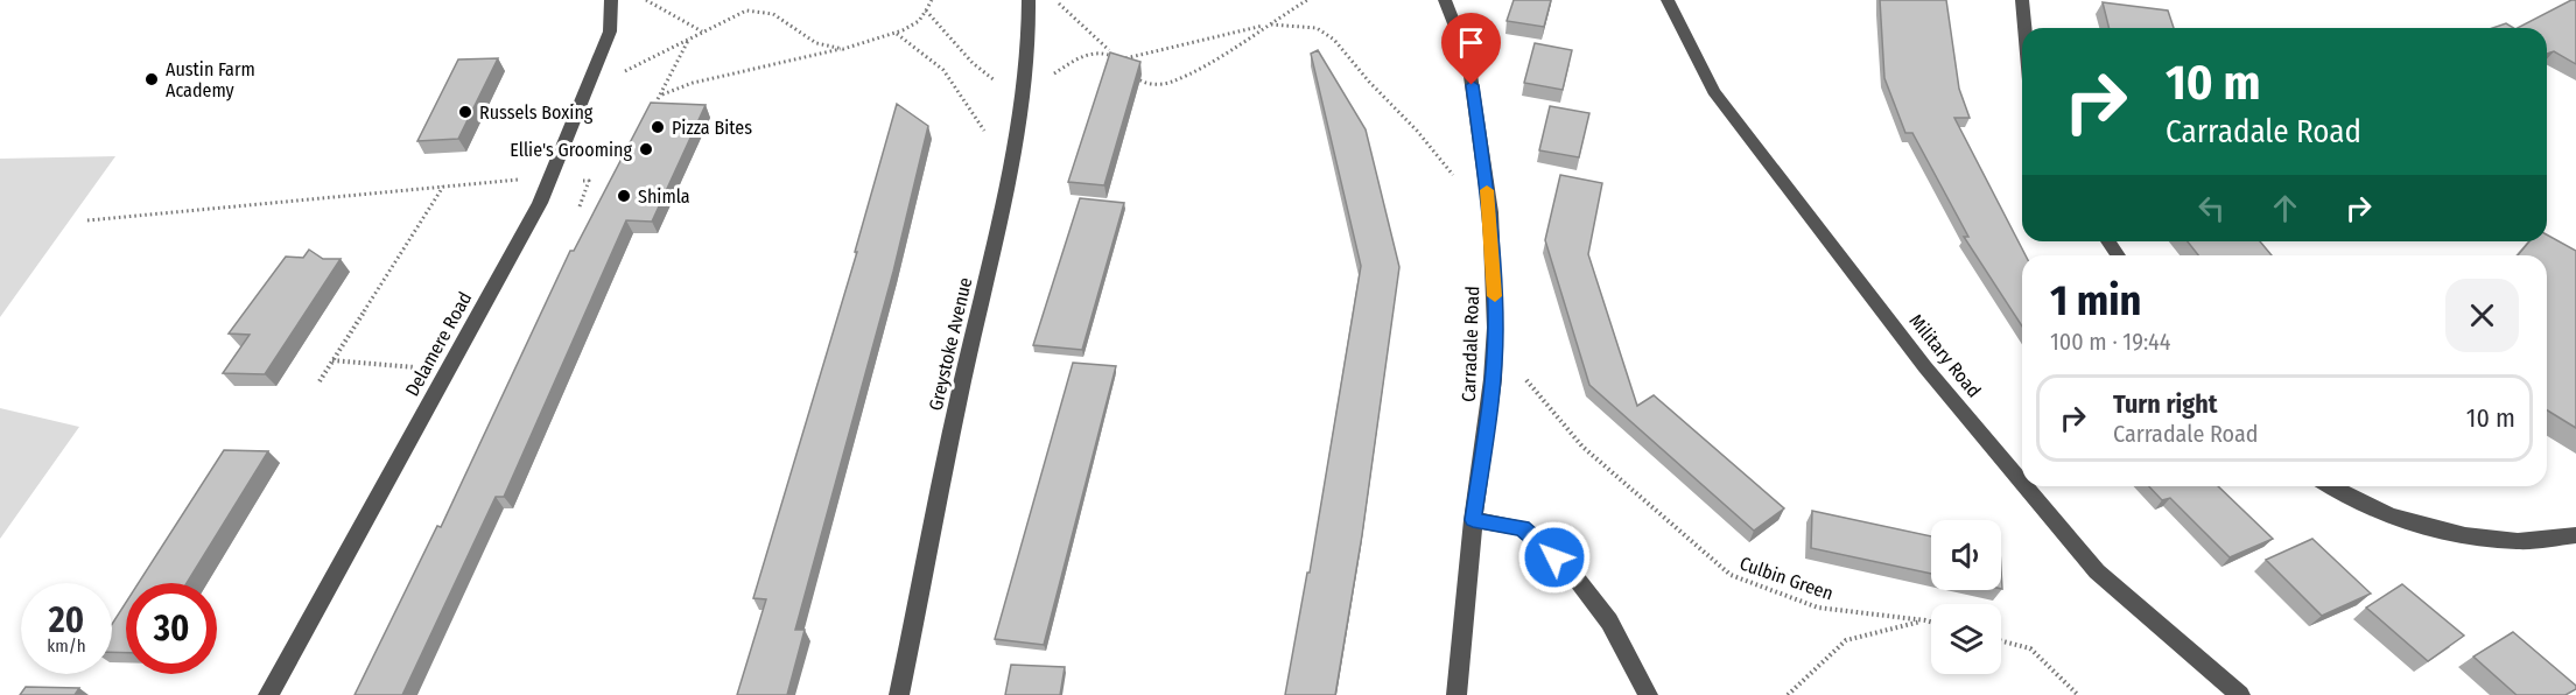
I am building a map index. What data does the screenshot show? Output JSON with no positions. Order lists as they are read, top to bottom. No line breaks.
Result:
{"streets":{"street":["Delamere Road","Greystoke Avenue","Carradale Road","Military Road"],"path":["Culbin Green"]},"crossings":[["Carradale Road","Culbin Green"]],"places":["Austin Farm Academy","Russels Boxing","Pizza Bites","Ellie's Grooming","Shimla"],"page":{"turn":["10 m","Carradale Road"],"heading":["1 min","100 m · 19:44"],"list":[{"name":"Turn right","note":"Carradale Road","value":"10 m"}],"speed":"20 km/h","limit":"30"}}
